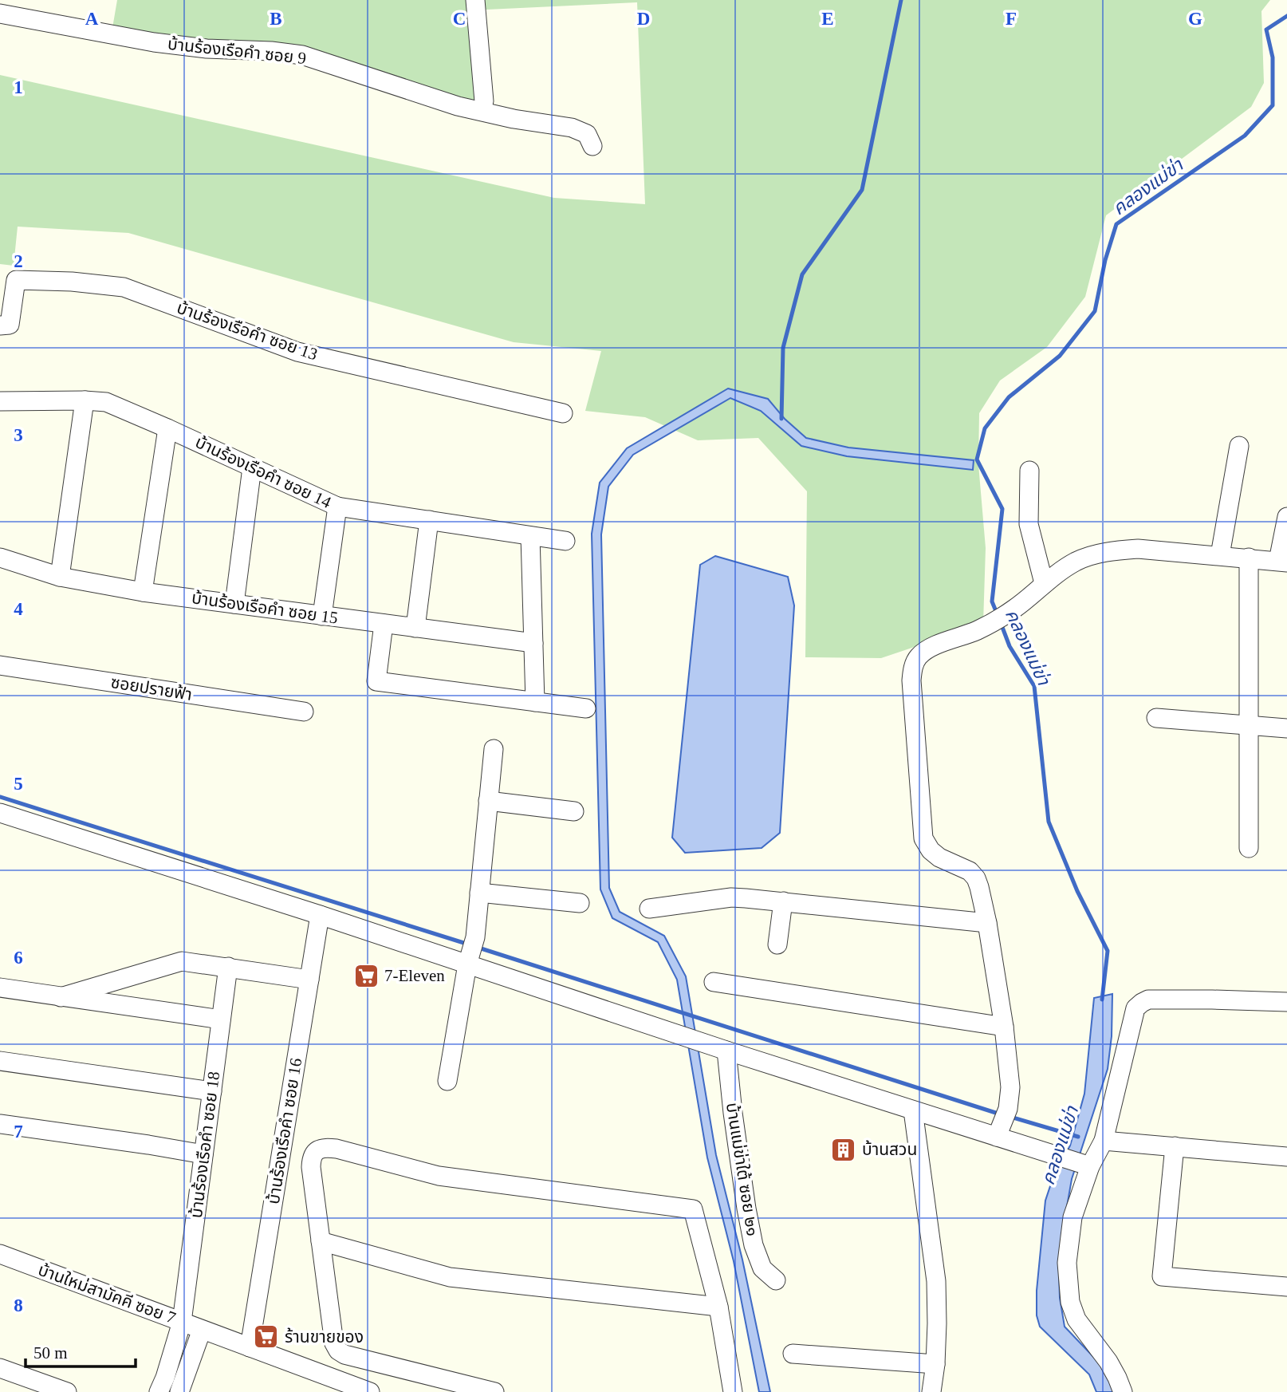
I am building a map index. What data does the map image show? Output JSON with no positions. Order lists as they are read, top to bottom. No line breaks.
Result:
{"streets":{"street":["บ้านร้องเรือคำ ซอย 9","บ้านร้องเรือคำ ซอย 13","บ้านร้องเรือคำ ซอย 14","บ้านร้องเรือคำ ซอย 15","ซอยปรายฟ้า","บ้านร้องเรือคำ ซอย 16","บ้านร้องเรือคำ ซอย 18","บ้านแม่ข่าใต้ ซอย ๒๑","บ้านใหม่สามัคคี ซอย 7"]},"crossings":[["บ้านร้องเรือคำ ซอย 16","บ้านใหม่สามัคคี ซอย 7"],["บ้านร้องเรือคำ ซอย 18","บ้านใหม่สามัคคี ซอย 7"]],"water":["คลองแม่ข่า"],"places":{"supermarket":["7-Eleven","ร้านขายของ"],"building":["บ้านสวน"]},"scale_bar":"50 m","grid":{"columns":["A","B","C","D","E","F","G"],"rows":["1","2","3","4","5","6","7","8"]}}
